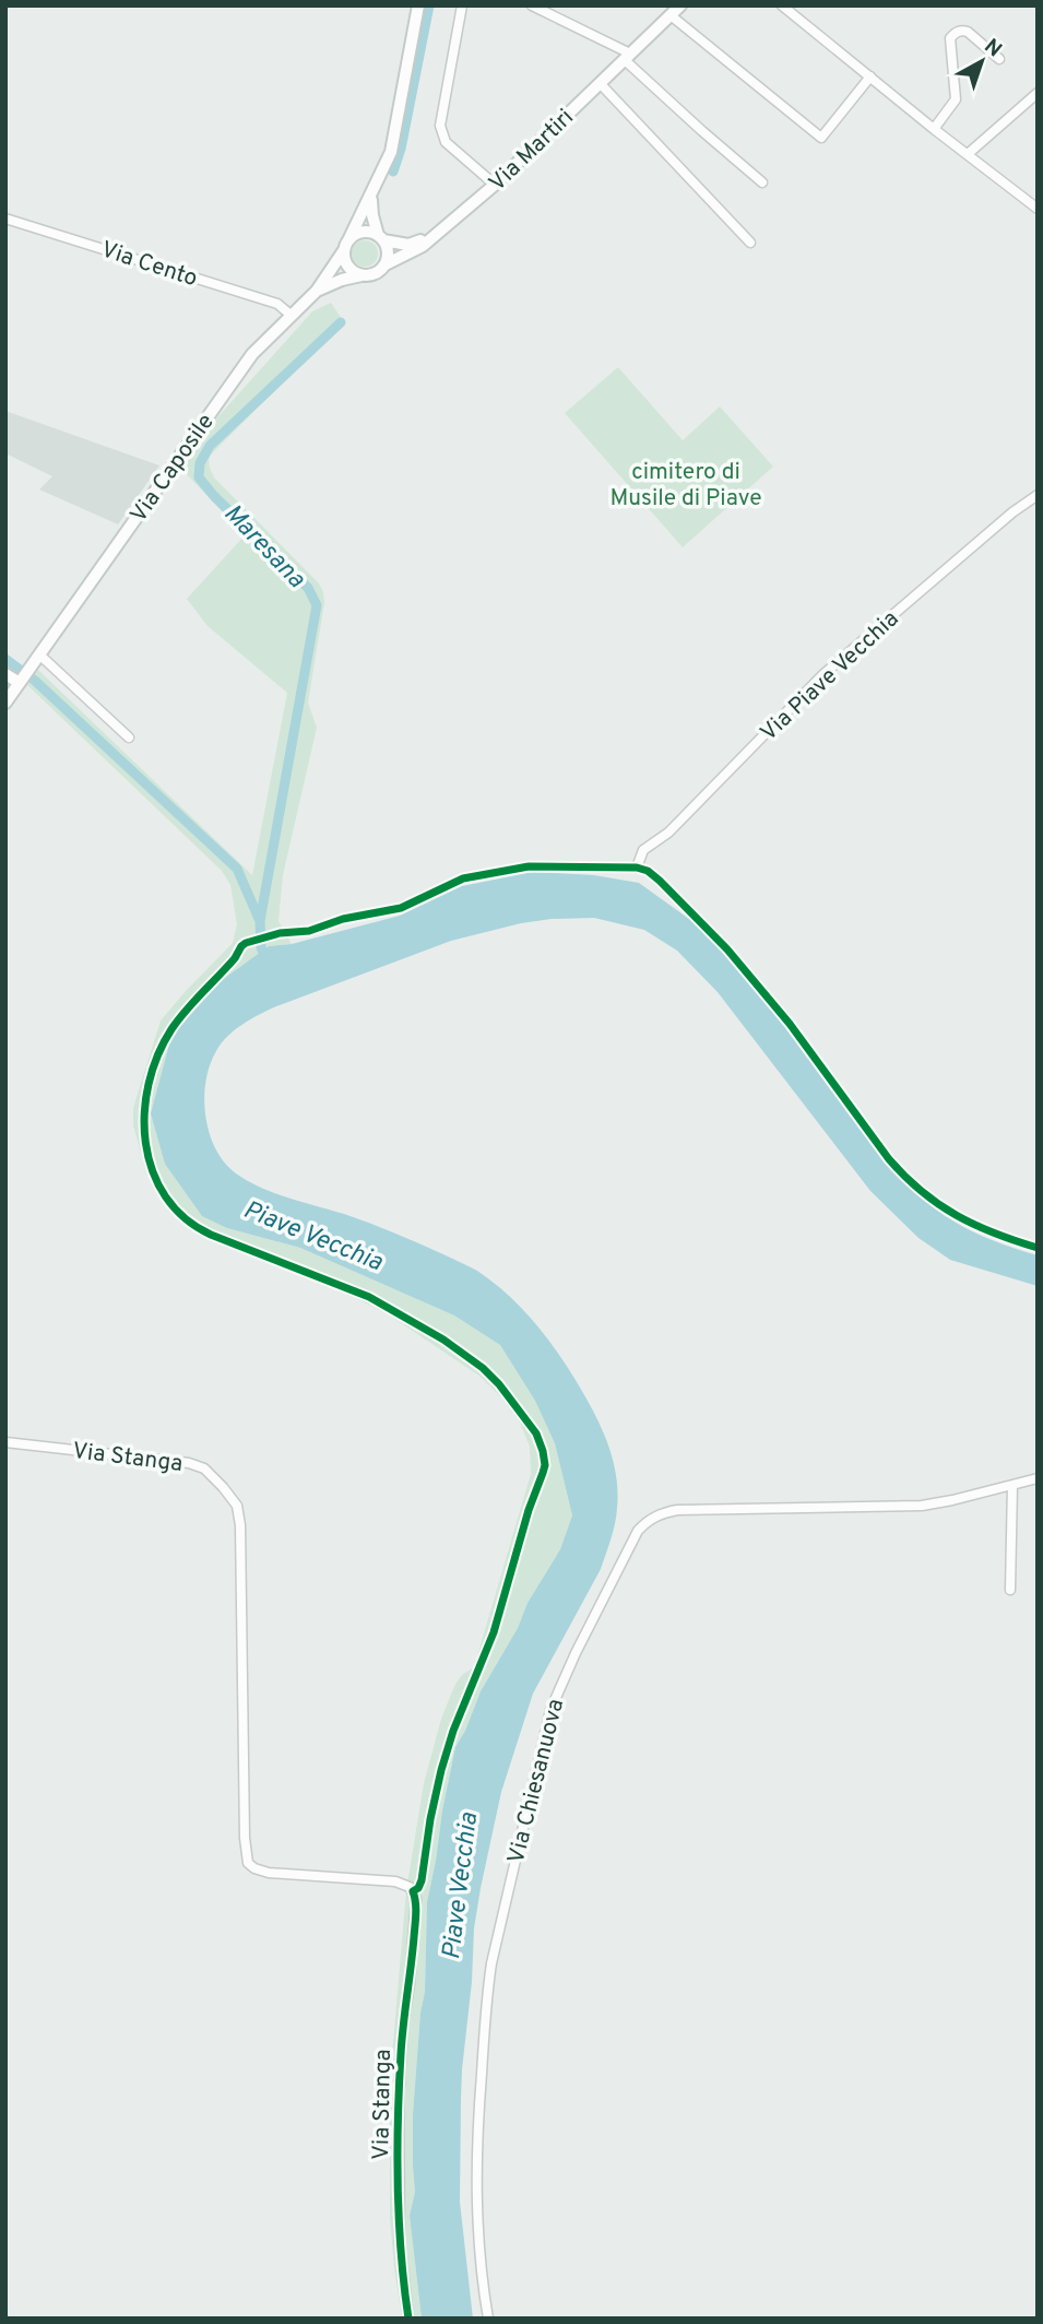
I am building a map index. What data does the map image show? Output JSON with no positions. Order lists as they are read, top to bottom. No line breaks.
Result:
{"streets":{"street":["Via Martiri","Via Cento","Via Caposile","Via Piave Vecchia","Via Stanga","Via Chiesanuova"]},"crossings":[["Via Martiri","Via Caposile"],["Via Cento","Via Caposile"]],"water":["Maresana","Piave Vecchia"],"parks":["cimitero di Musile di Piave"],"north":"top right"}
